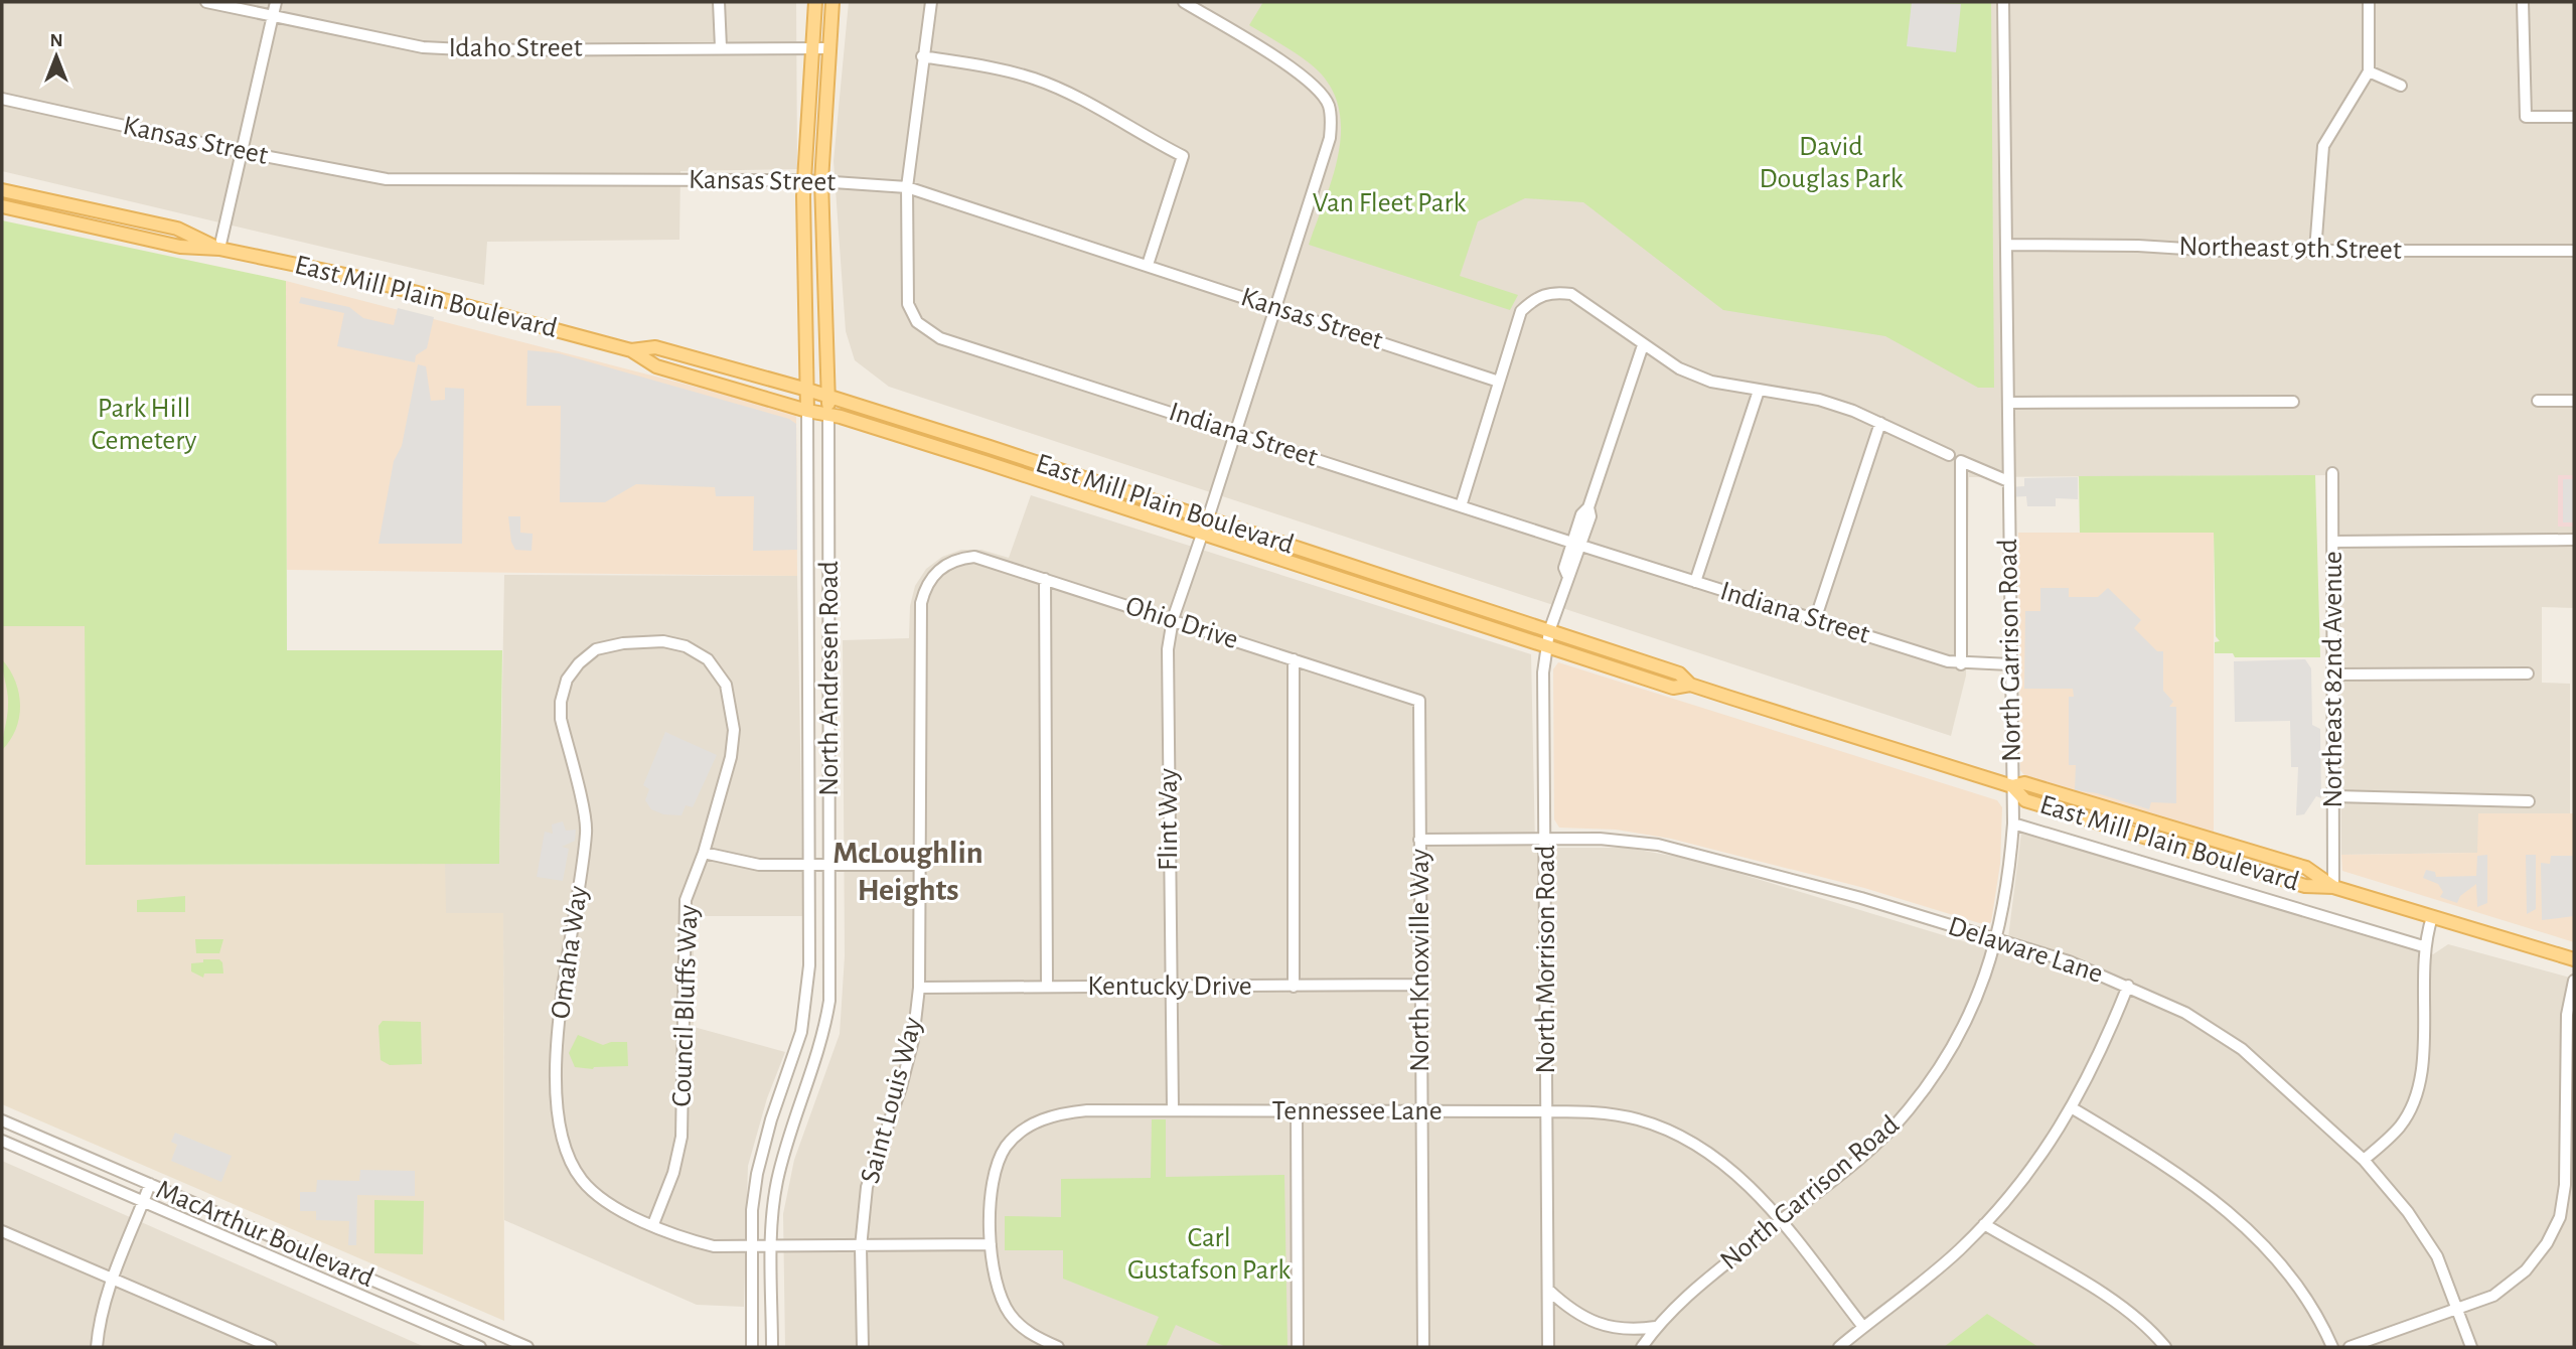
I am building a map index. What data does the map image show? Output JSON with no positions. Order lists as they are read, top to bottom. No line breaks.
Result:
{"streets":{"main road":["East Mill Plain Boulevard","North Andresen Road"],"street":["Idaho Street","Kansas Street","Northeast 9th Street","Indiana Street","Ohio Drive","North Garrison Road","Northeast 82nd Avenue","Flint Way","Delaware Lane","Omaha Way","North Morrison Road","North Knoxville Way","Kentucky Drive","Council Bluffs Way","Saint Louis Way","Tennessee Lane","MacArthur Boulevard"]},"crossings":[["Idaho Street","North Andresen Road"],["Kansas Street","Indiana Street"],["Kansas Street","North Andresen Road"],["Northeast 9th Street","North Garrison Road"],["East Mill Plain Boulevard","North Garrison Road"],["East Mill Plain Boulevard","North Andresen Road"],["East Mill Plain Boulevard","Northeast 82nd Avenue"],["East Mill Plain Boulevard","Flint Way"],["East Mill Plain Boulevard","North Morrison Road"],["Indiana Street","North Garrison Road"],["Indiana Street","North Morrison Road"],["Ohio Drive","Flint Way"],["Ohio Drive","North Knoxville Way"],["Ohio Drive","Saint Louis Way"],["North Garrison Road","Delaware Lane"],["North Garrison Road","Tennessee Lane"],["North Andresen Road","Omaha Way"],["Flint Way","Kentucky Drive"],["Flint Way","Tennessee Lane"],["Delaware Lane","North Morrison Road"],["Delaware Lane","North Knoxville Way"],["Omaha Way","Council Bluffs Way"],["Omaha Way","Saint Louis Way"],["Omaha Way","Tennessee Lane"],["North Morrison Road","Tennessee Lane"],["North Knoxville Way","Kentucky Drive"],["North Knoxville Way","Tennessee Lane"],["Kentucky Drive","Saint Louis Way"]],"districts":["McLoughlin Heights"],"parks":["David Douglas Park","Van Fleet Park","Park Hill Cemetery","Carl Gustafson Park"],"north":"top"}
